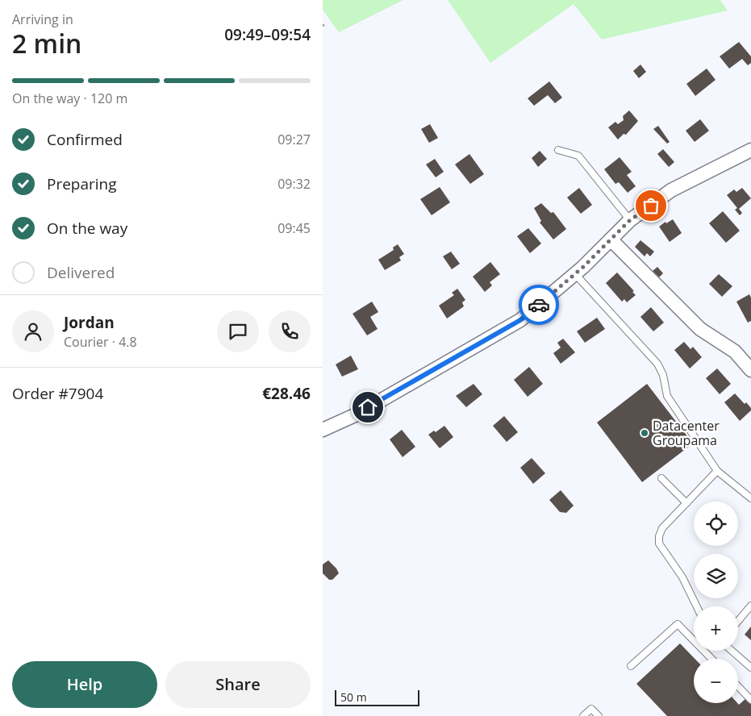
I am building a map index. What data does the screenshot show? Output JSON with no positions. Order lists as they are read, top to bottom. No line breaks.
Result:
{"places":["Datacenter Groupama"],"scale_bar":"50 m","page":{"heading":["2 min","Arriving in","09:49–09:54"],"panel":["Jordan","Courier · 4.8","Order #7904","€28.46"],"bar":"On the way · 120 m","list":[["Confirmed","09:27"],["Preparing","09:32"],["On the way","09:45"],"Delivered"],"map_buttons":["+","−"],"buttons":["Help","Share"],"scale":"50 m"}}
